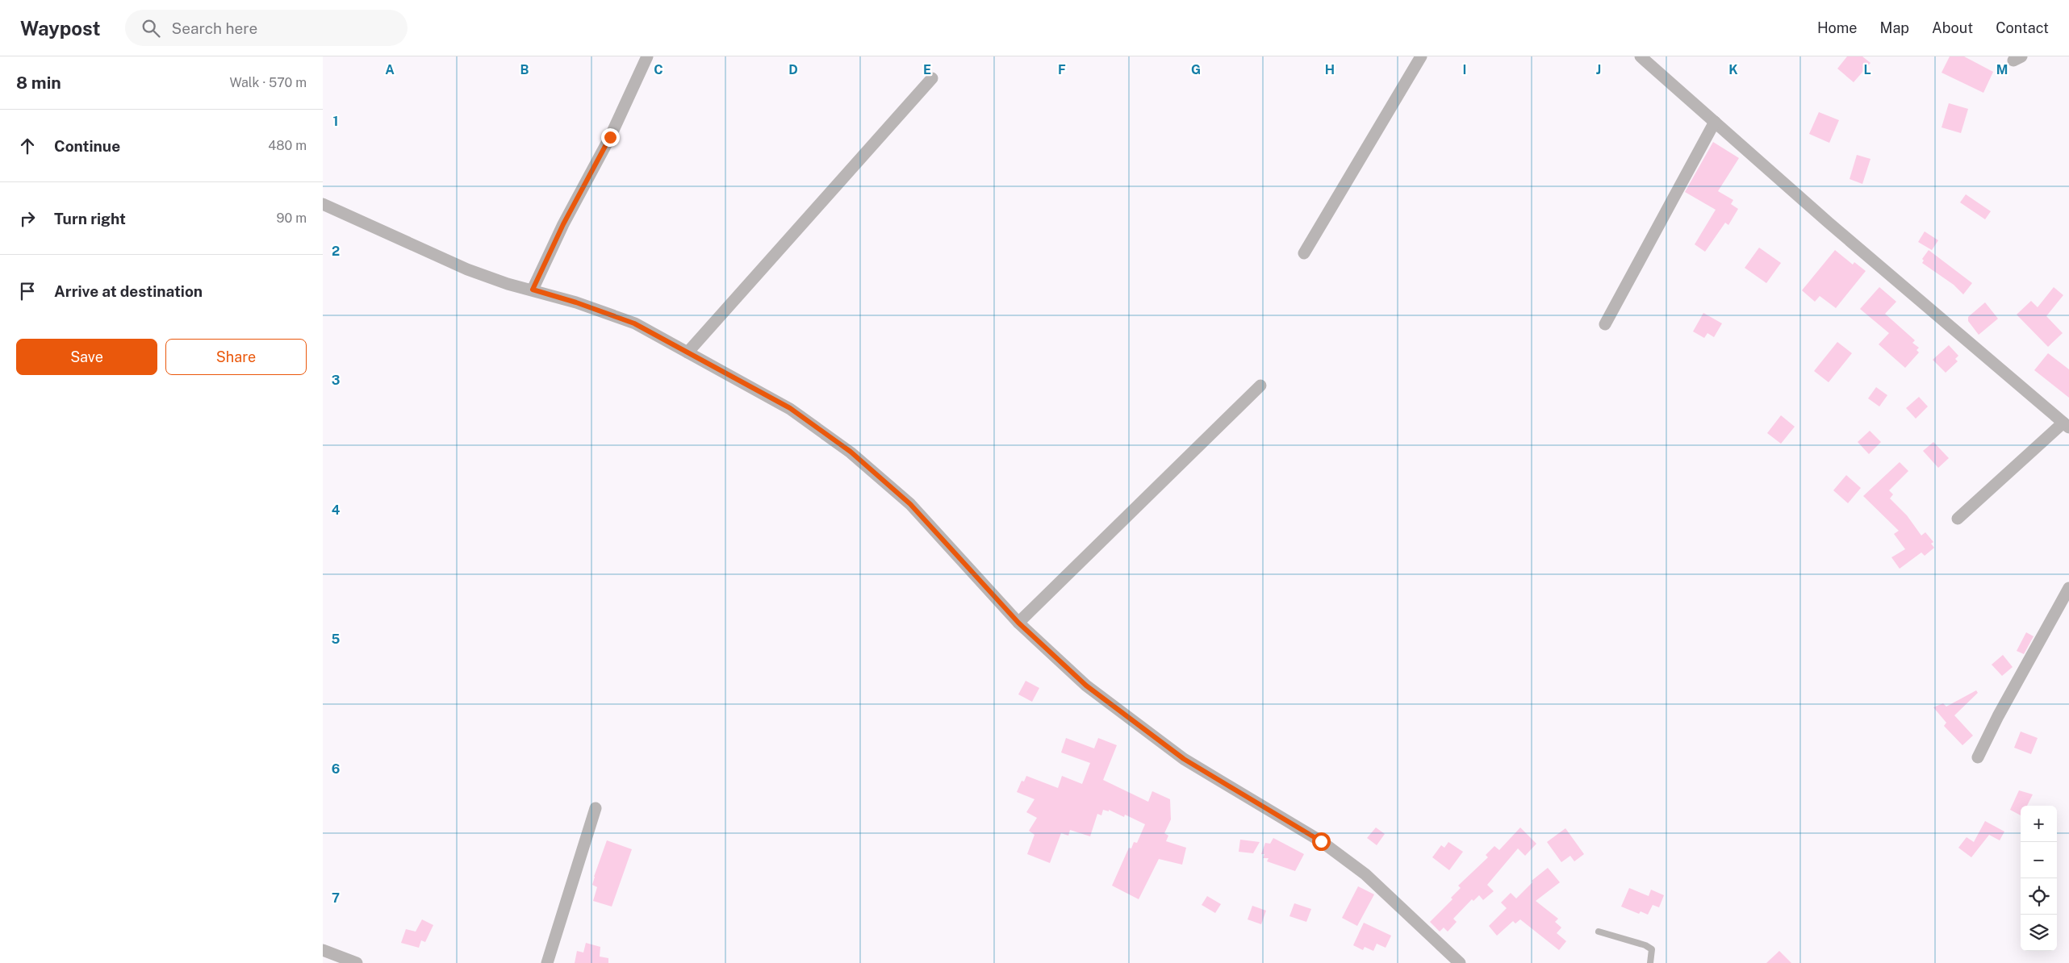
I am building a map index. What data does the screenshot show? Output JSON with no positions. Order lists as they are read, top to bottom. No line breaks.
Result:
{"page":{"header":"Waypost","search":"Search here","nav":["Home","Map","About","Contact"],"heading":["8 min","Walk · 570 m"],"list":[["Continue","480 m"],["Turn right","90 m"],"Arrive at destination"],"buttons":["Save","Share"],"map_buttons":["+","−"]},"grid":{"columns":["A","B","C","D","E","F","G","H","I","J","K","L","M"],"rows":["1","2","3","4","5","6","7"]}}
